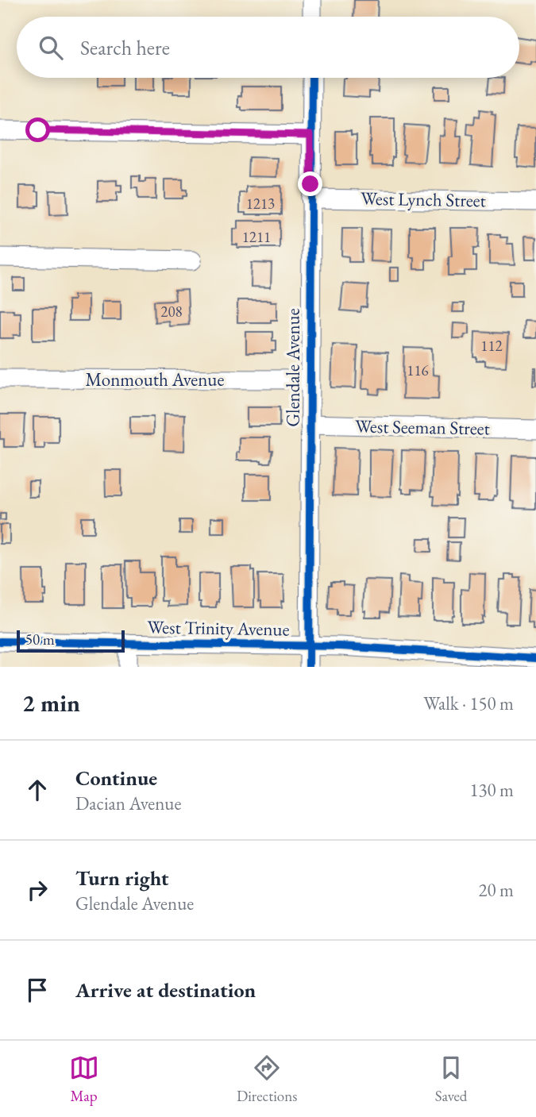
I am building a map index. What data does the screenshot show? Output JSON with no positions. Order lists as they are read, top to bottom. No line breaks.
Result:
{"streets":{"street":["West Lynch Street","Glendale Avenue","Monmouth Avenue","West Seeman Street","West Trinity Avenue"]},"crossings":[["West Lynch Street","Glendale Avenue"],["Glendale Avenue","Monmouth Avenue"],["Glendale Avenue","West Seeman Street"],["Glendale Avenue","West Trinity Avenue"]],"house_numbers":["1213","1211","208","112","116"],"scale_bar":"50 m","page":{"search":"Search here","scale":"50 m","heading":["2 min","Walk · 150 m"],"list":[["Continue","Dacian Avenue","130 m"],["Turn right","Glendale Avenue","20 m"],"Arrive at destination"],"nav":["Map","Directions","Saved"]}}
